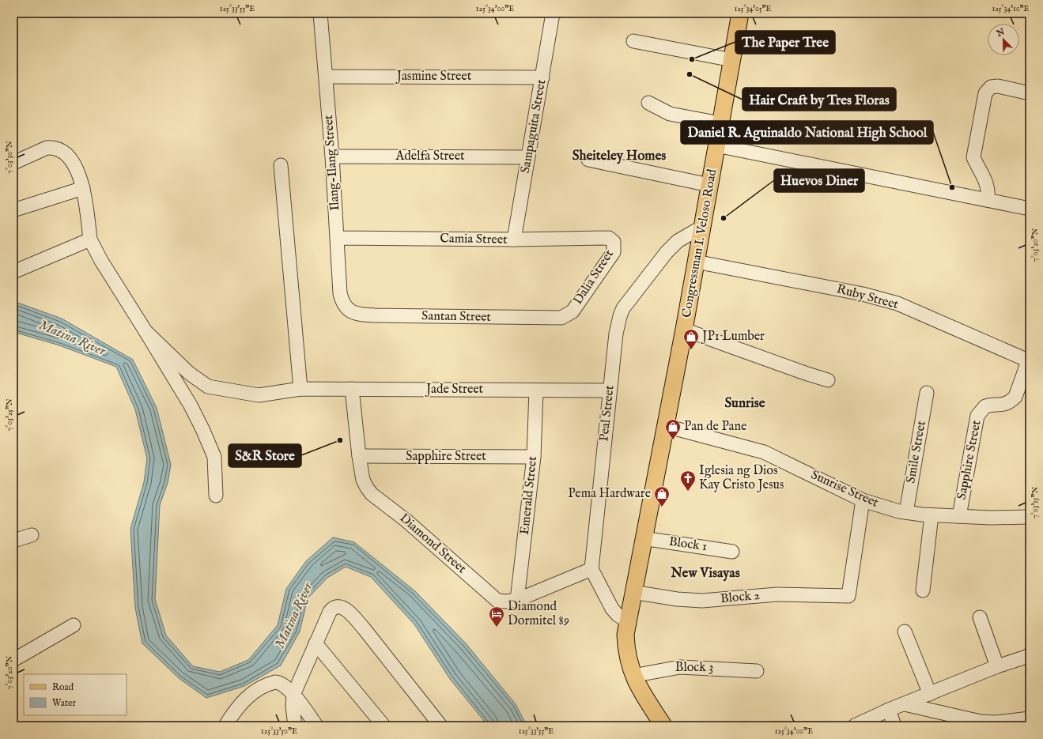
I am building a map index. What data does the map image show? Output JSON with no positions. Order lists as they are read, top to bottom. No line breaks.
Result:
{"streets":{"main road":["Congressman I. Veloso Road"],"street":["Jasmine Street","Sampaguita Street","Adelfa Street","Ilang-Ilang Street","Camia Street","Dalia Street","Ruby Street","Santan Street","Jade Street","Peal Street","Smile Street","Sapphire Street","Sunrise Street","Emerald Street","Diamond Street","Block 1","Block 2","Block 3"]},"crossings":[["Jasmine Street","Sampaguita Street"],["Jasmine Street","Ilang-Ilang Street"],["Sampaguita Street","Adelfa Street"],["Sampaguita Street","Camia Street"],["Adelfa Street","Ilang-Ilang Street"],["Ilang-Ilang Street","Camia Street"],["Ilang-Ilang Street","Santan Street"],["Camia Street","Dalia Street"],["Congressman I. Veloso Road","Ruby Street"],["Congressman I. Veloso Road","Peal Street"],["Congressman I. Veloso Road","Sunrise Street"],["Congressman I. Veloso Road","Block 1"],["Congressman I. Veloso Road","Block 2"],["Congressman I. Veloso Road","Block 3"],["Dalia Street","Santan Street"],["Ruby Street","Sapphire Street"],["Jade Street","Peal Street"],["Jade Street","Emerald Street"],["Jade Street","Diamond Street"],["Peal Street","Diamond Street"],["Smile Street","Sunrise Street"],["Sapphire Street","Sunrise Street"],["Sapphire Street","Emerald Street"],["Sapphire Street","Diamond Street"],["Sunrise Street","Block 2"],["Emerald Street","Diamond Street"]],"districts":["Sheiteley Homes","Sunrise","New Visayas"],"water":["Matina River"],"places":{"other":["The Paper Tree","Hair Craft by Tres Floras","Daniel R. Aguinaldo National High School","Huevos Diner","S&R Store"],"shop":["JP1 Lumber","Pan de Pane","Pema Hardware"],"church":["Iglesia ng Dios Kay Cristo Jesus"],"hotel":["Diamond Dormitel 89"]},"legend":["Road","Water"],"north":"top left","coordinates":["125°33'55\"E","125°34'00\"E","125°34'05\"E","125°34'10\"E","7°03'30\"N","7°03'20\"N","7°03'25\"N","7°03'15\"N","125°33'50\"E"]}
